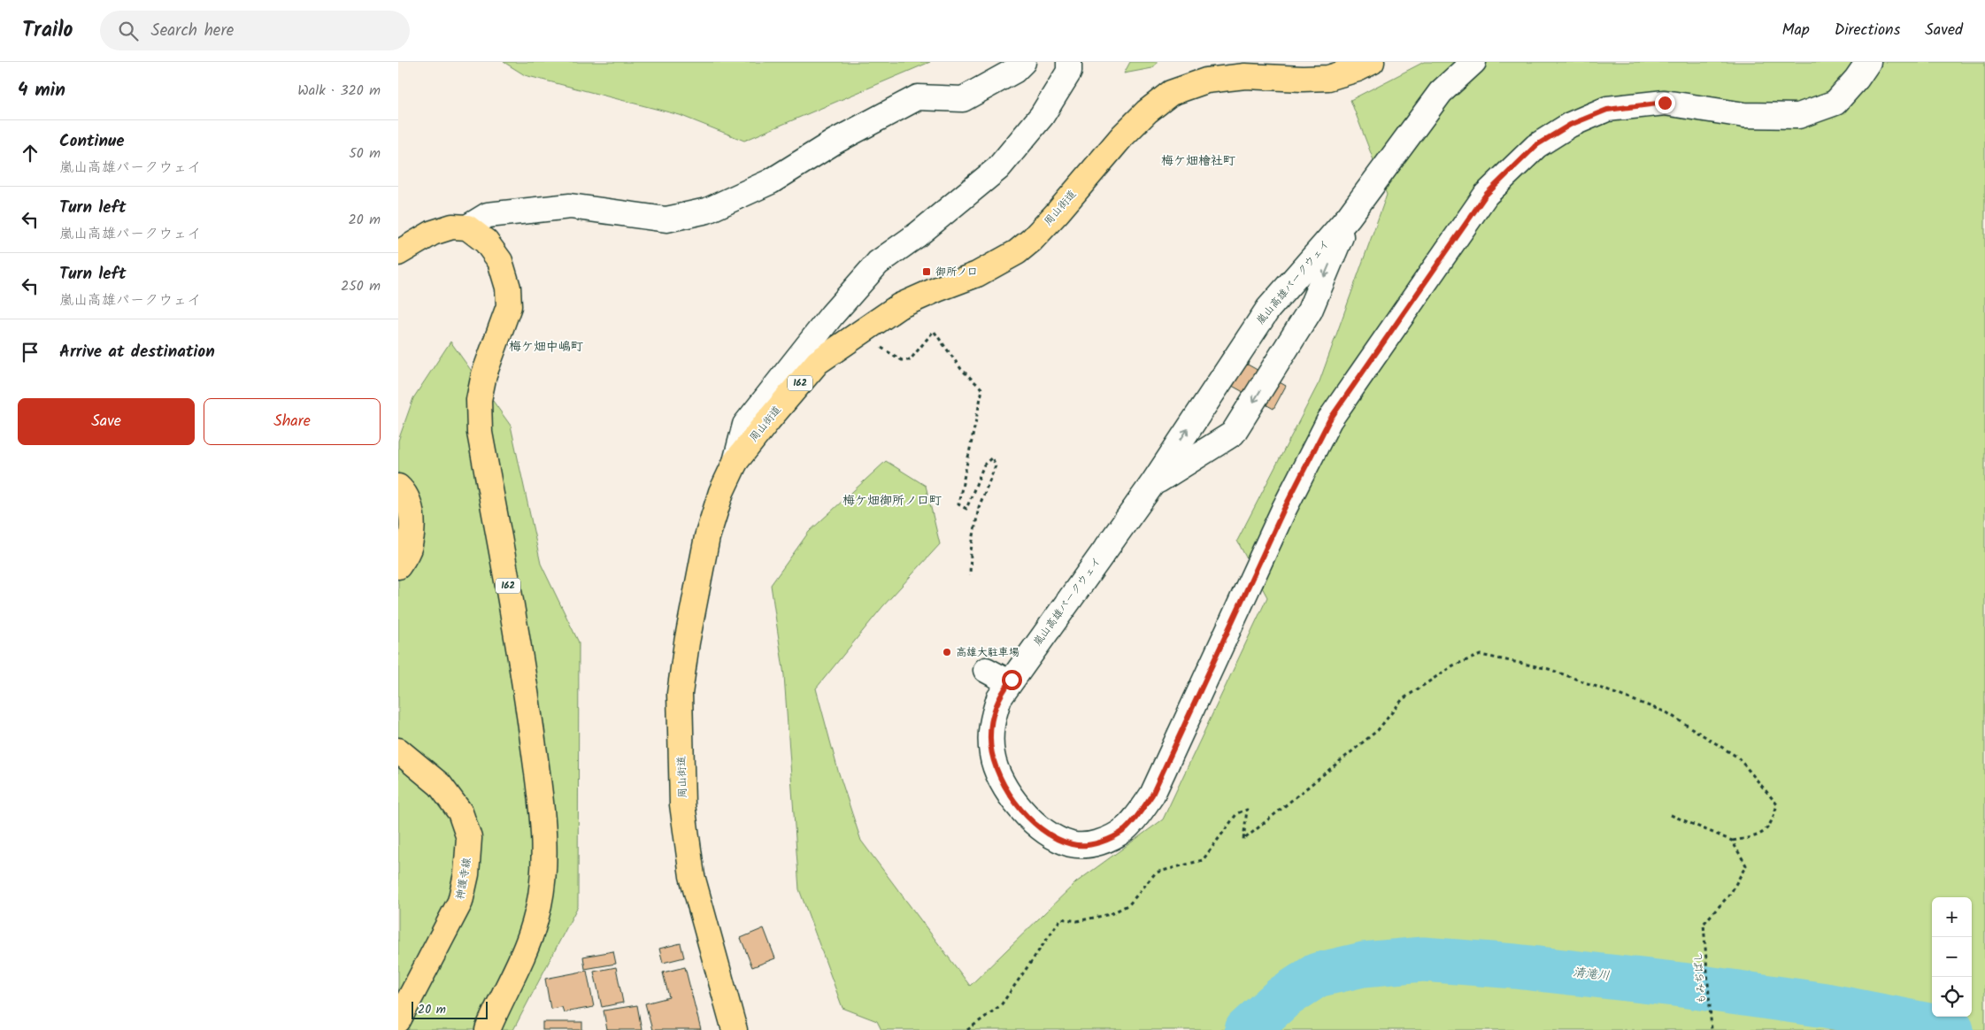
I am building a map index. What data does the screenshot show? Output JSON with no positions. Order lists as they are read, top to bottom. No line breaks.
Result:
{"streets":{"main road":["周山街道","162","神護寺線"],"street":["嵐山高雄パークウェイ"],"path":["もみぢばし"]},"districts":["梅ケ畑檜社町","梅ケ畑中嶋町","梅ケ畑御所ノ口町"],"water":["清滝川"],"places":{"transit":["御所ノ口"],"other":["高雄大駐車場"]},"scale_bar":"20 m","page":{"header":"Trailo","search":"Search here","nav":["Map","Directions","Saved"],"heading":["4 min","Walk · 320 m"],"list":[["Continue","嵐山高雄パークウェイ","50 m"],["Turn left","嵐山高雄パークウェイ","20 m"],["Turn left","嵐山高雄パークウェイ","250 m"],"Arrive at destination"],"buttons":["Save","Share"],"map_buttons":["+","−"],"scale":"20 m"}}
